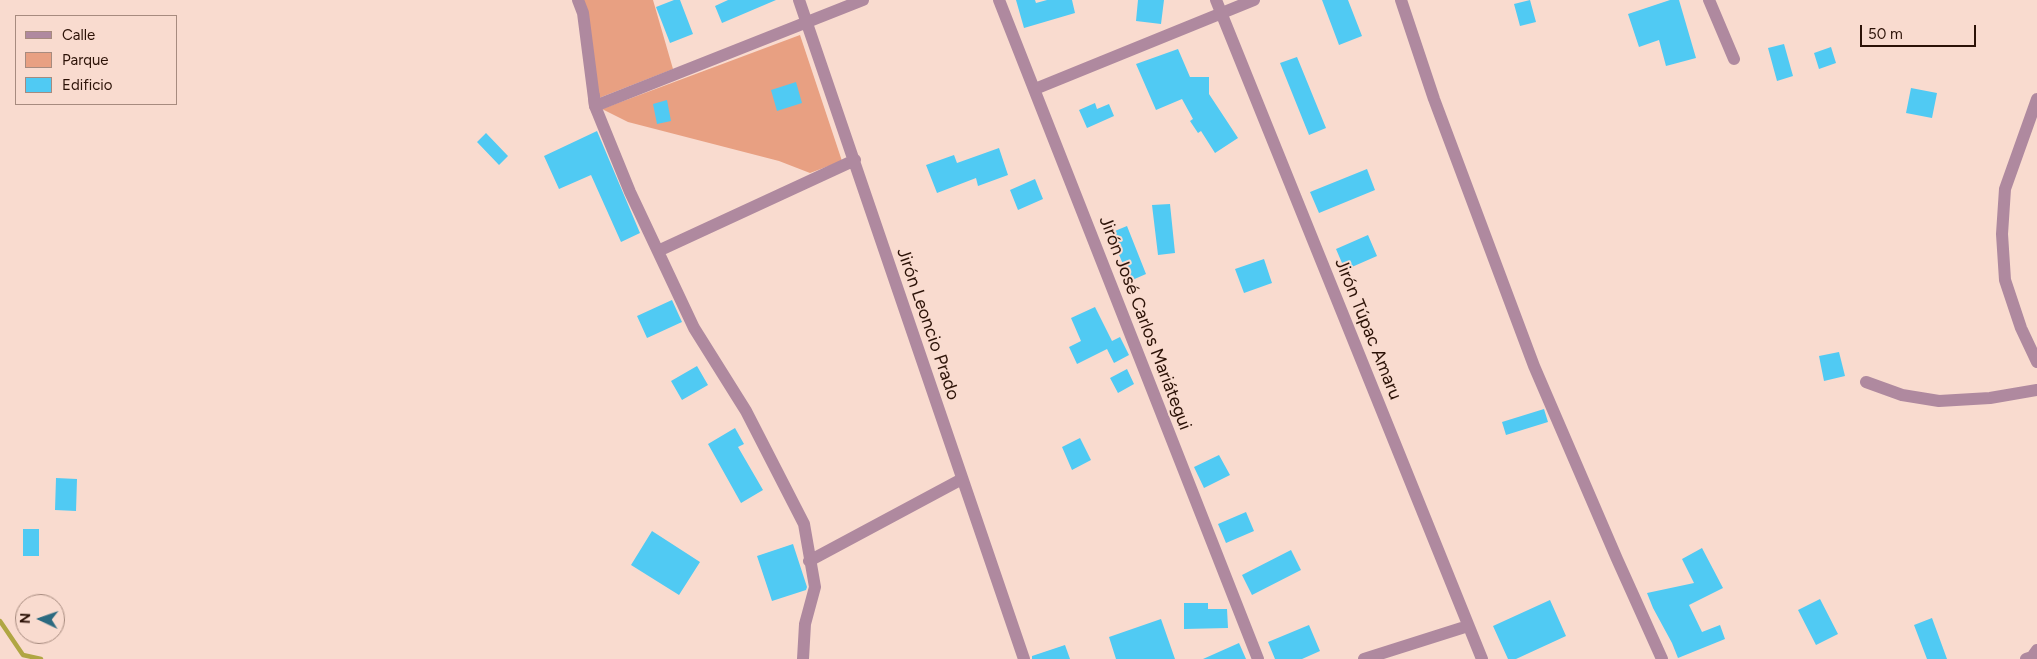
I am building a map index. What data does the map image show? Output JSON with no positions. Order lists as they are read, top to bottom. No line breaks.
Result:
{"streets":{"street":["Jirón José Carlos Mariátegui","Jirón Leoncio Prado","Jirón Túpac Amaru"]},"legend":["Calle","Parque","Edificio"],"scale_bar":"50 m","north":"left"}
